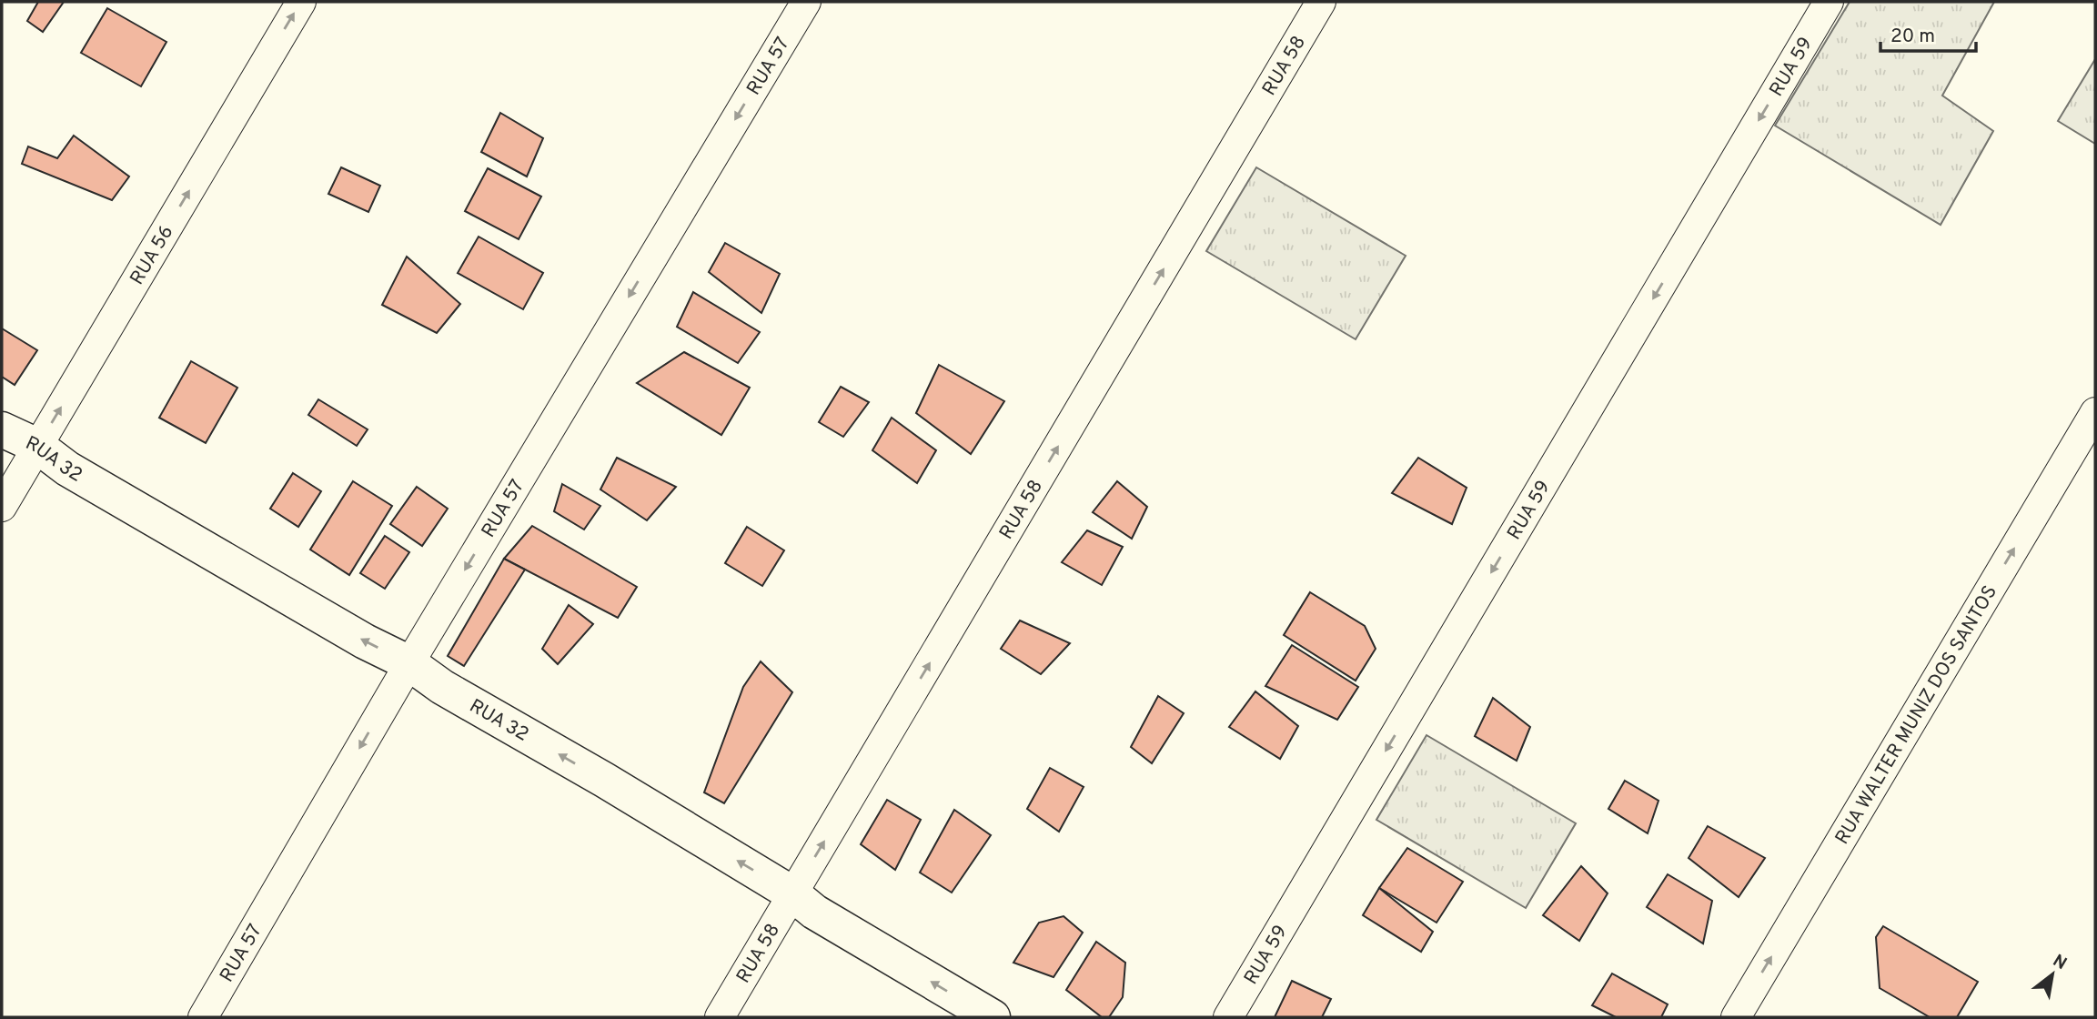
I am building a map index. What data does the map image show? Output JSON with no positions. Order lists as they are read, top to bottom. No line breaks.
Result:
{"streets":{"main road":["RUA 32"],"street":["RUA 57","RUA 58","RUA 59","RUA 56","RUA WALTER MUNIZ DOS SANTOS"]},"crossings":[["RUA 57","RUA 32"],["RUA 58","RUA 32"],["RUA 56","RUA 32"]],"one_way":["RUA 57","RUA 58","RUA 59","RUA 56","RUA 32","RUA WALTER MUNIZ DOS SANTOS"],"scale_bar":"20 m","north":"top right"}
